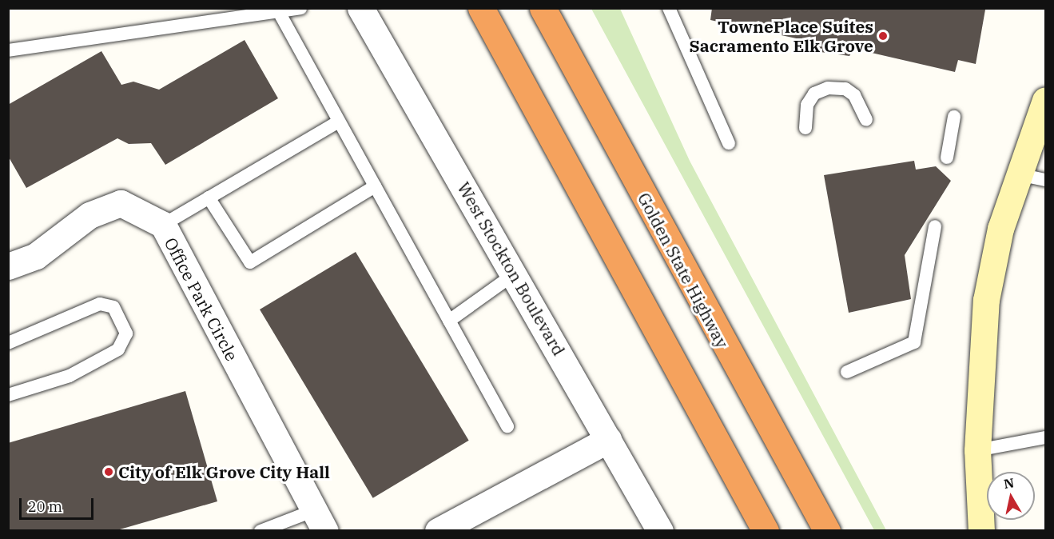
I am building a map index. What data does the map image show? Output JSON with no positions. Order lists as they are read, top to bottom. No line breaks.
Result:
{"streets":{"highway":["Golden State Highway"],"street":["West Stockton Boulevard","Office Park Circle"]},"places":["TownePlace Suites Sacramento Elk Grove","City of Elk Grove City Hall"],"scale_bar":"20 m","north":"top"}
